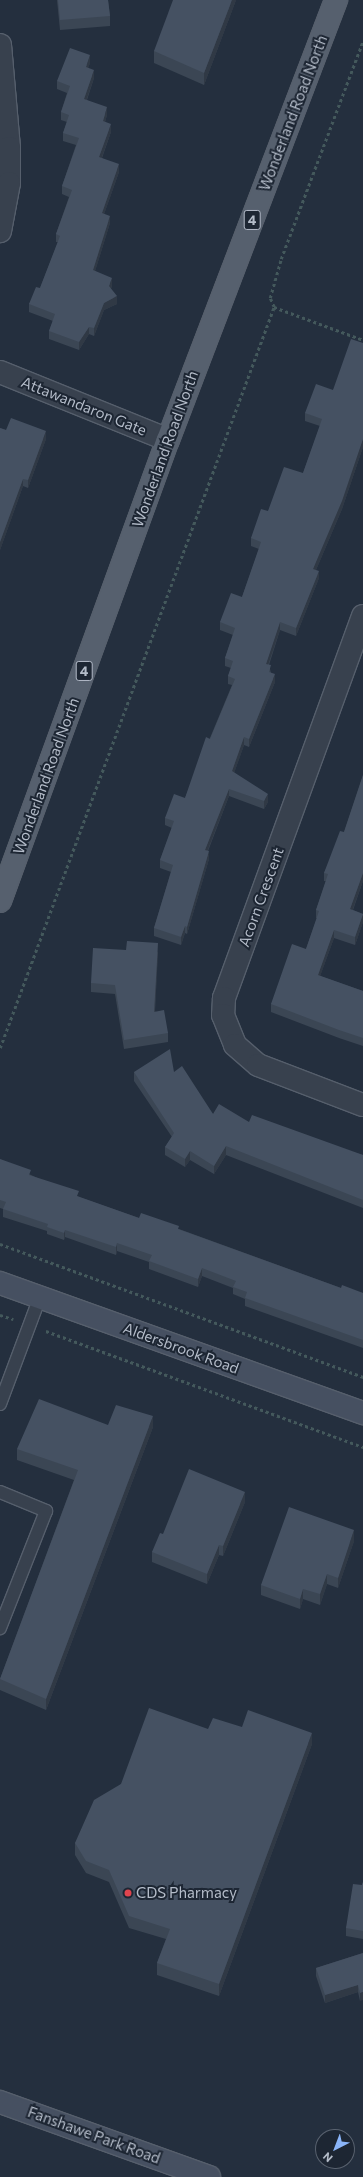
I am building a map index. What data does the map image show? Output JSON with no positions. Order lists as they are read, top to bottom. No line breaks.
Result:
{"streets":{"main road":["Wonderland Road North","4"],"street":["Attawandaron Gate","Acorn Crescent","Aldersbrook Road","Fanshawe Park Road"]},"crossings":[["Wonderland Road North","Attawandaron Gate"]],"places":["CDS Pharmacy"],"north":"bottom left"}
